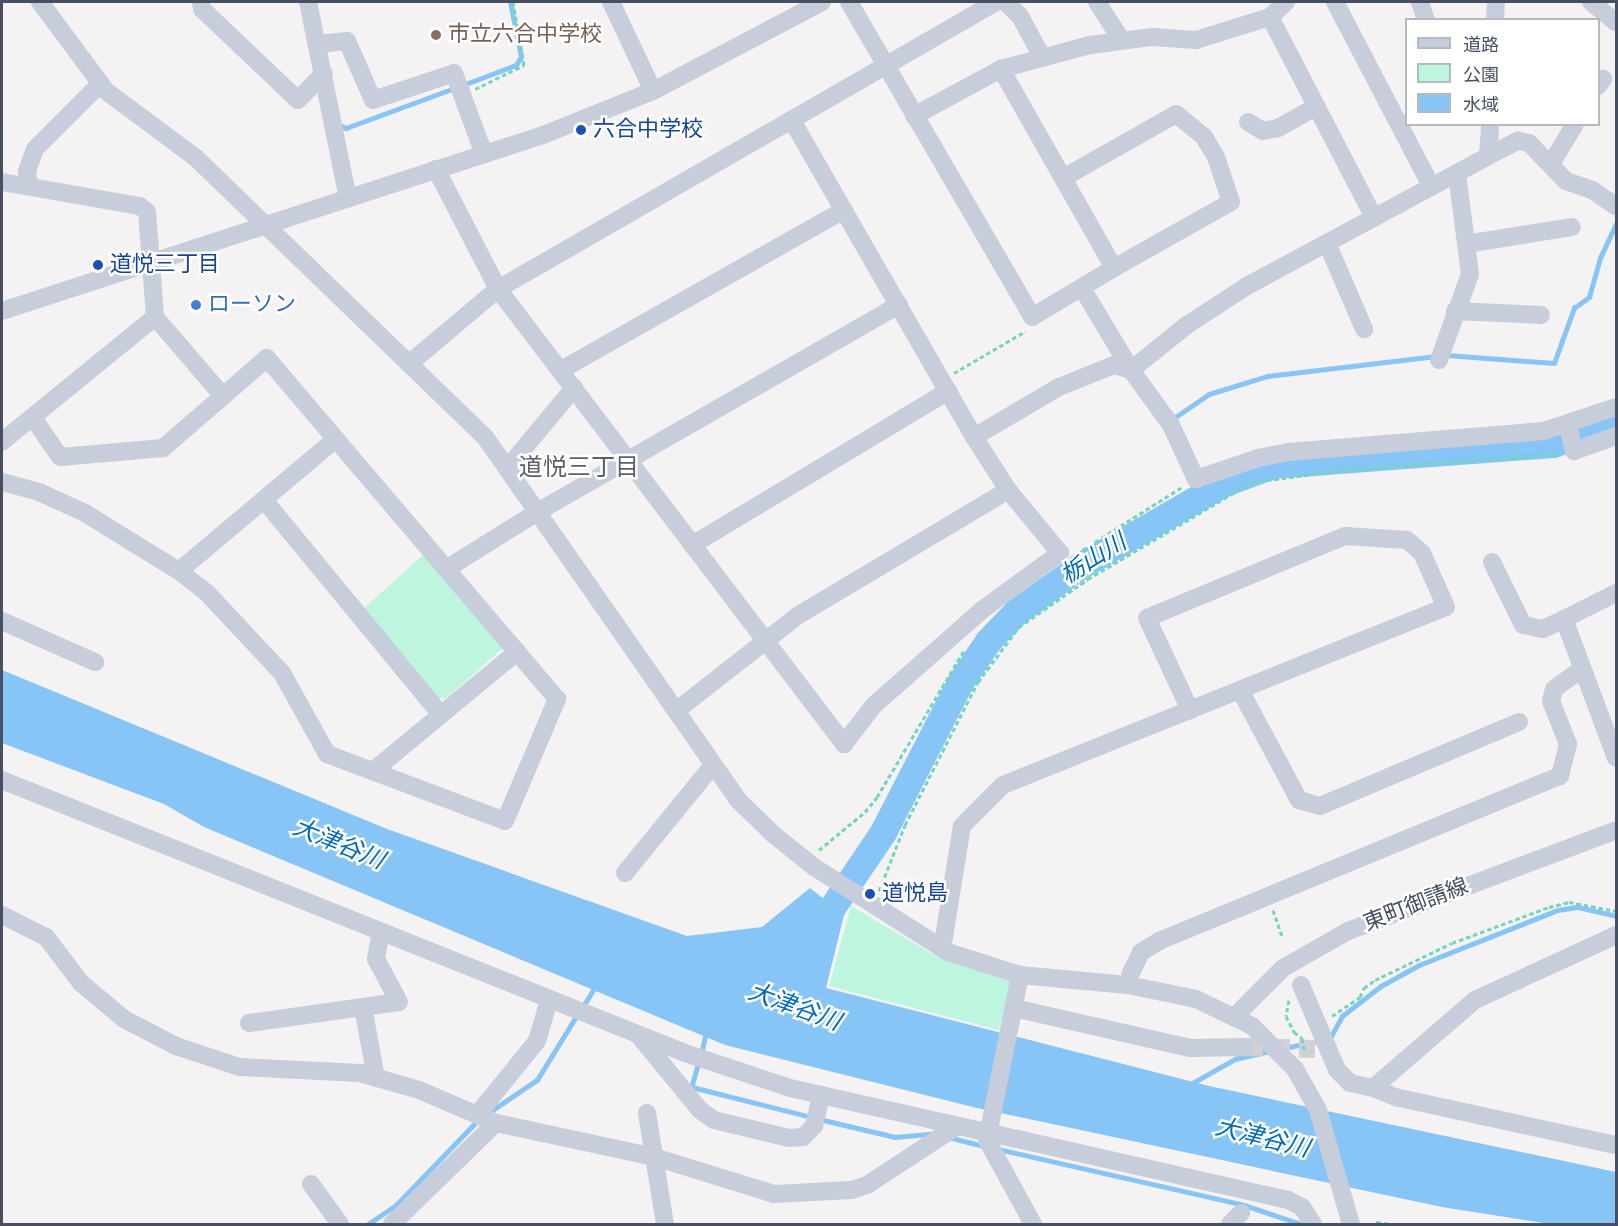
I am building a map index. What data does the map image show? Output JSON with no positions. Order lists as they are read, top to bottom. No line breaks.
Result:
{"streets":{"street":["東町御請線"]},"districts":["道悦三丁目"],"water":["栃山川","大津谷川"],"places":["市立六合中学校","六合中学校","道悦三丁目","ローソン","道悦島"],"legend":["道路","公園","水域"]}
